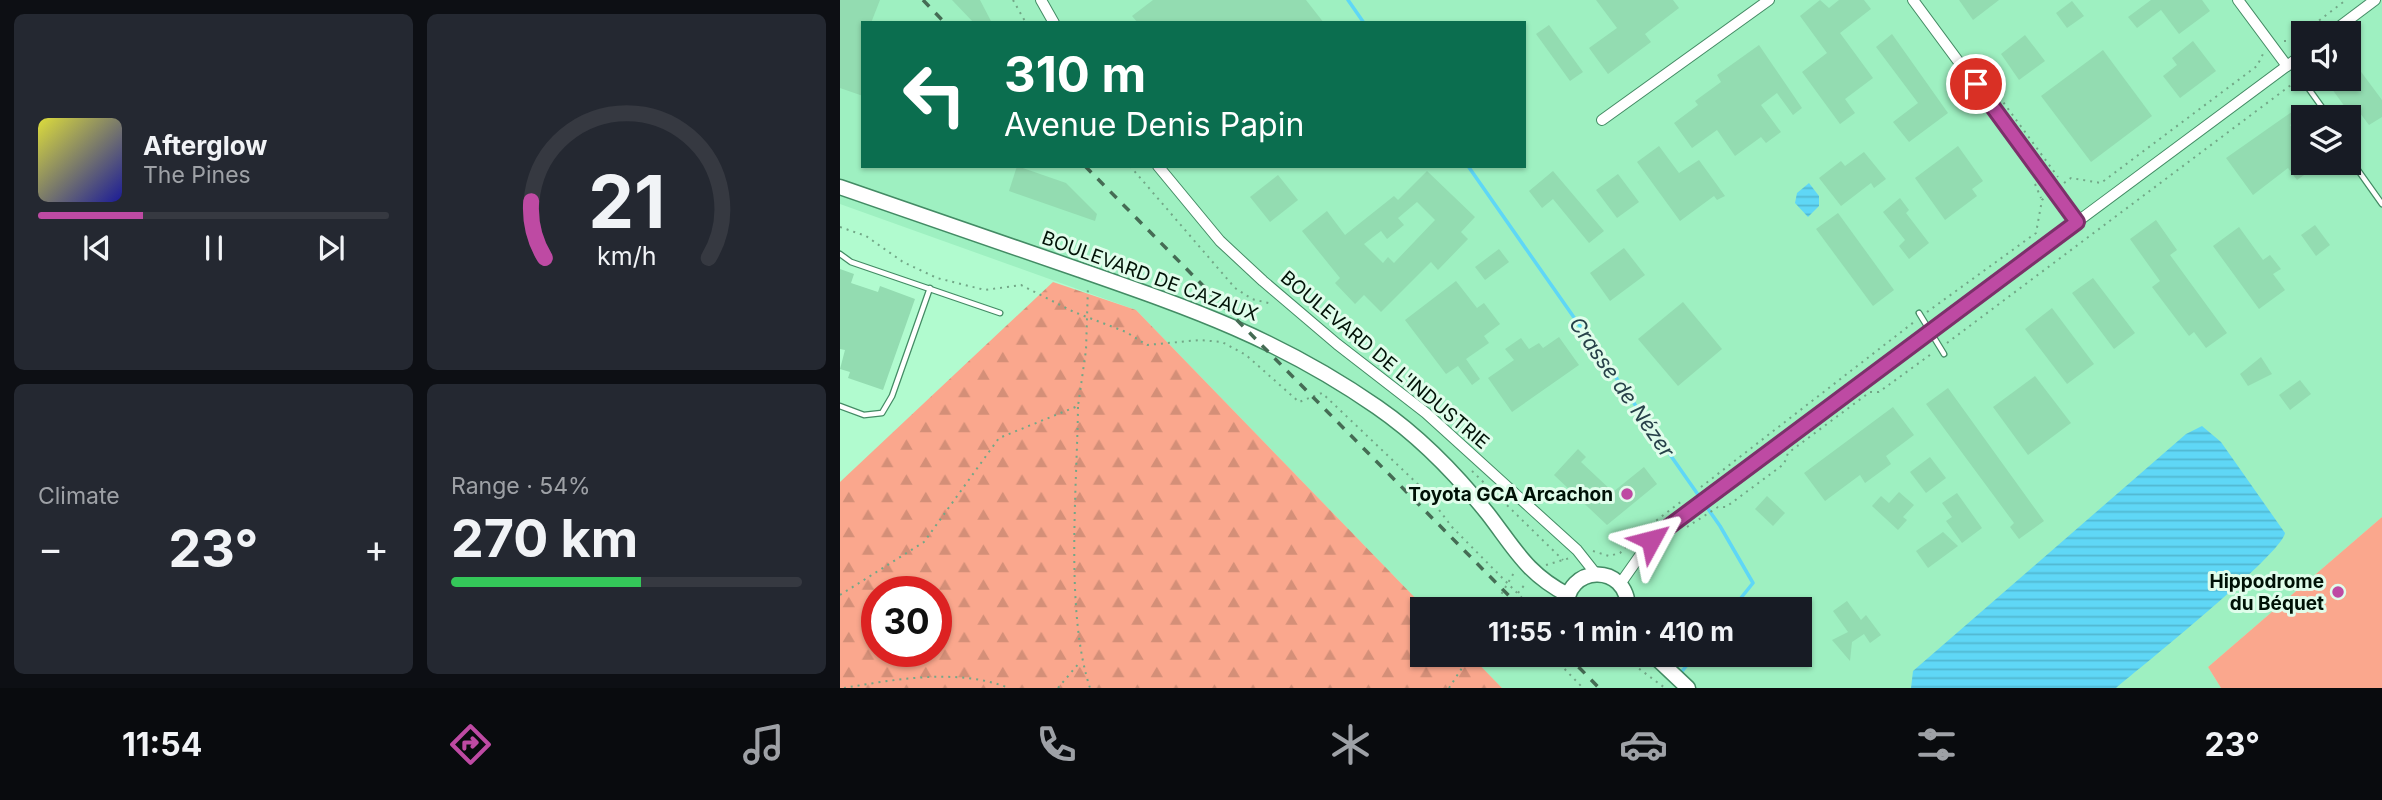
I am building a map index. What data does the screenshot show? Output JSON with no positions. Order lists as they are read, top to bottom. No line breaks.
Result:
{"streets":{"main road":["BOULEVARD DE CAZAUX"],"street":["BOULEVARD DE L'INDUSTRIE"]},"water":["Crasse de Nézer"],"places":["Toyota GCA Arcachon","Hippodrome du Béquet"],"page":{"turn":["310 m","Avenue Denis Papin"],"song":["Afterglow","The Pines"],"tile":["Climate",["Range · 54%","270 km"]],"heat":["−","23°","+"],"limit":"30","trip":"11:55 · 1 min · 410 m","tabs":["11:54","23°"],"gauge":["21","km/h"]}}
